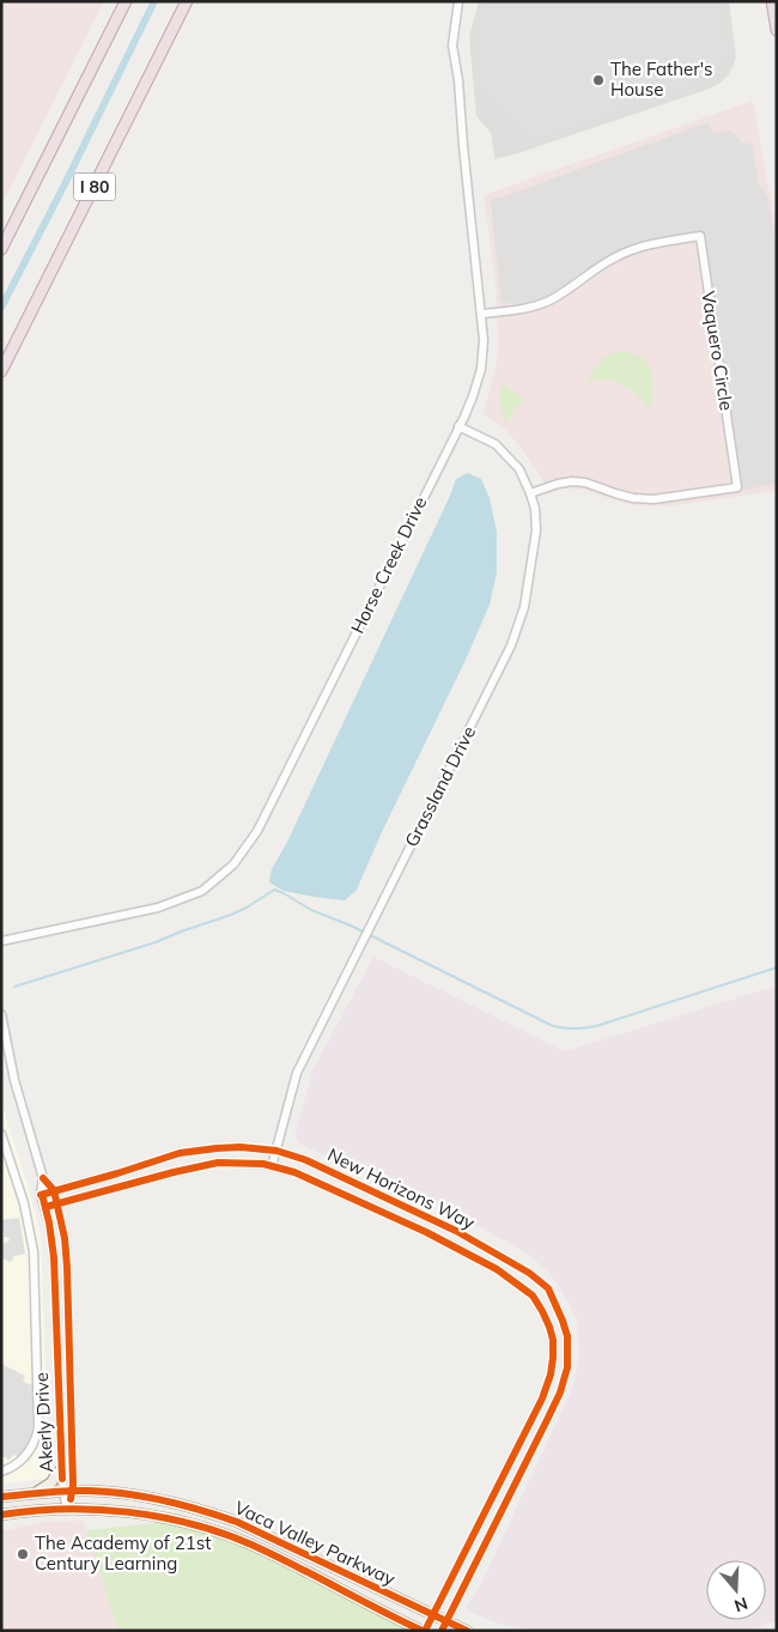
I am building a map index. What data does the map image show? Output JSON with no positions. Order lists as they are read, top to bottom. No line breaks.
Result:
{"streets":{"highway":["I 80"],"main road":["Vaca Valley Parkway"],"street":["Vaquero Circle","Horse Creek Drive","Grassland Drive","New Horizons Way","Akerly Drive"]},"crossings":[["Vaquero Circle","Horse Creek Drive"],["Vaquero Circle","Grassland Drive"],["Horse Creek Drive","Grassland Drive"],["Grassland Drive","New Horizons Way"],["New Horizons Way","Akerly Drive"],["New Horizons Way","Vaca Valley Parkway"],["Akerly Drive","Vaca Valley Parkway"]],"places":["The Father's House","The Academy of 21st Century Learning"],"north":"bottom"}
